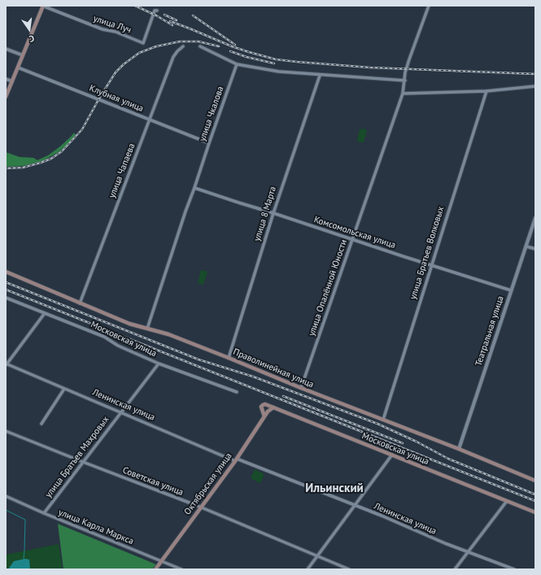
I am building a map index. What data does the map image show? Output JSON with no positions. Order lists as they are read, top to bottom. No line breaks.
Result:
{"streets":{"main road":["Московская улица","Праволинейная улица","Октябрьская улица"],"street":["улица Луч","Клубная улица","улица Чкалова","улица Чапаева","улица 8 Марта","Комсомольская улица","улица Братьев Волковых","улица Опалённой Юности","Театральная улица","Ленинская улица","улица Братьев Махровых","Советская улица","улица Карла Маркса"]},"crossings":[["Клубная улица","улица Чкалова"],["Клубная улица","улица Чапаева"],["улица Чкалова","Комсомольская улица"],["улица Чкалова","Праволинейная улица"],["улица Чапаева","Праволинейная улица"],["улица 8 Марта","Комсомольская улица"],["улица 8 Марта","Праволинейная улица"],["Комсомольская улица","улица Братьев Волковых"],["Комсомольская улица","улица Опалённой Юности"],["Комсомольская улица","Театральная улица"],["улица Братьев Волковых","Праволинейная улица"],["улица Опалённой Юности","Праволинейная улица"],["Театральная улица","Праволинейная улица"],["Московская улица","улица Братьев Махровых"],["Московская улица","Октябрьская улица"],["Ленинская улица","улица Братьев Махровых"],["Ленинская улица","Октябрьская улица"],["улица Братьев Махровых","Советская улица"],["улица Братьев Махровых","улица Карла Маркса"],["Советская улица","Октябрьская улица"],["Октябрьская улица","улица Карла Маркса"]],"districts":["Ильинский"],"north":"bottom"}
